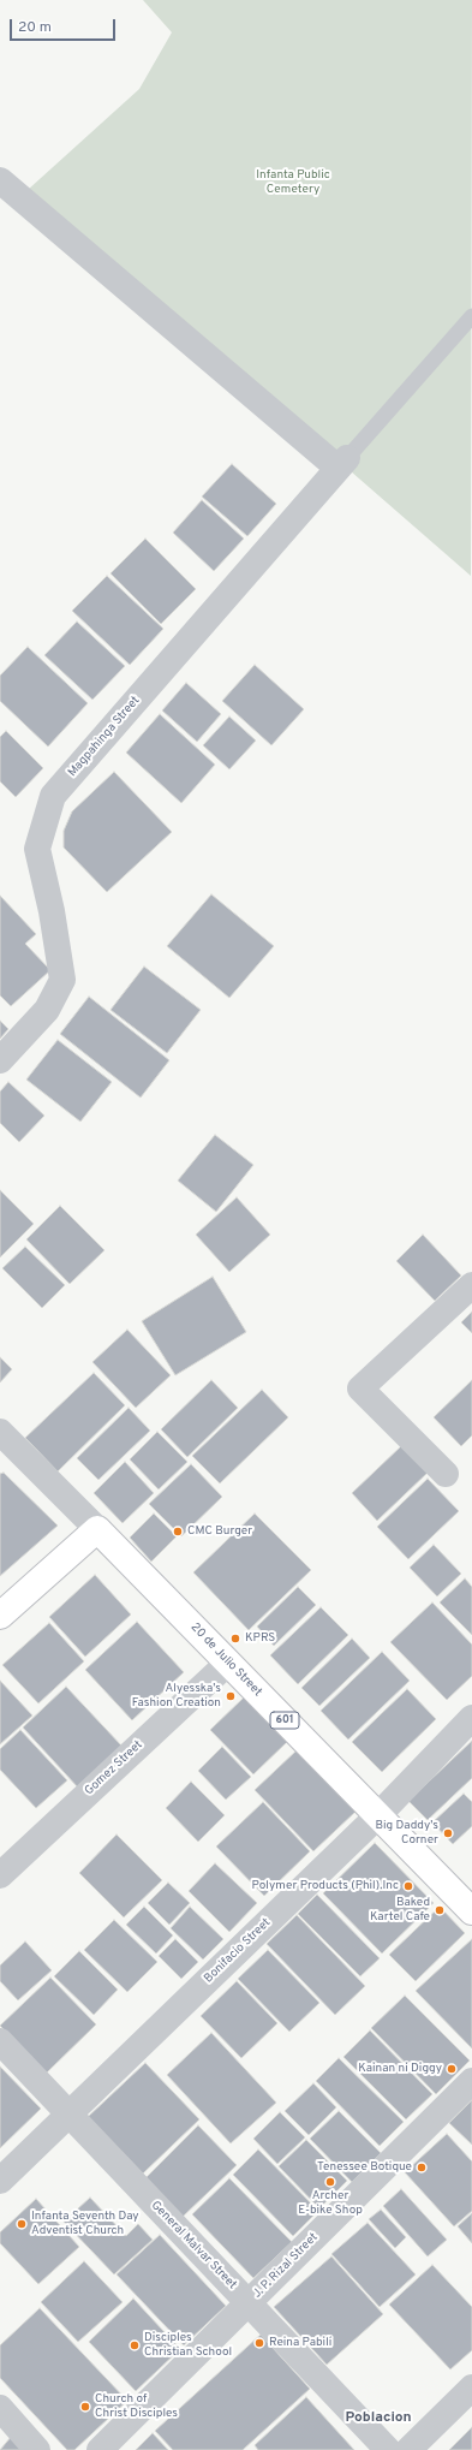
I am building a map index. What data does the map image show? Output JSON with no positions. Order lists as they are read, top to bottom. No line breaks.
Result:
{"streets":{"main road":["20 de Julio Street","601"],"street":["Magpahinga Street","Gomez Street","Bonifacio Street","General Malvar Street","J. P. Rizal Street"]},"crossings":[["20 de Julio Street","Gomez Street"],["20 de Julio Street","Bonifacio Street"],["Bonifacio Street","General Malvar Street"],["General Malvar Street","J. P. Rizal Street"]],"districts":["Poblacion"],"parks":["Infanta Public Cemetery"],"places":["CMC Burger","KPRS","Alyesska's Fashion Creation","Big Daddy's Corner","Polymer Products (Phil).Inc","Baked Kartel Cafe","Kainan ni Diggy","Tenessee Botique","Archer E-bike Shop","Infanta Seventh Day Adventist Church","Reina Pabili","Disciples Christian School","Church of Christ Disciples"],"scale_bar":"20 m"}
